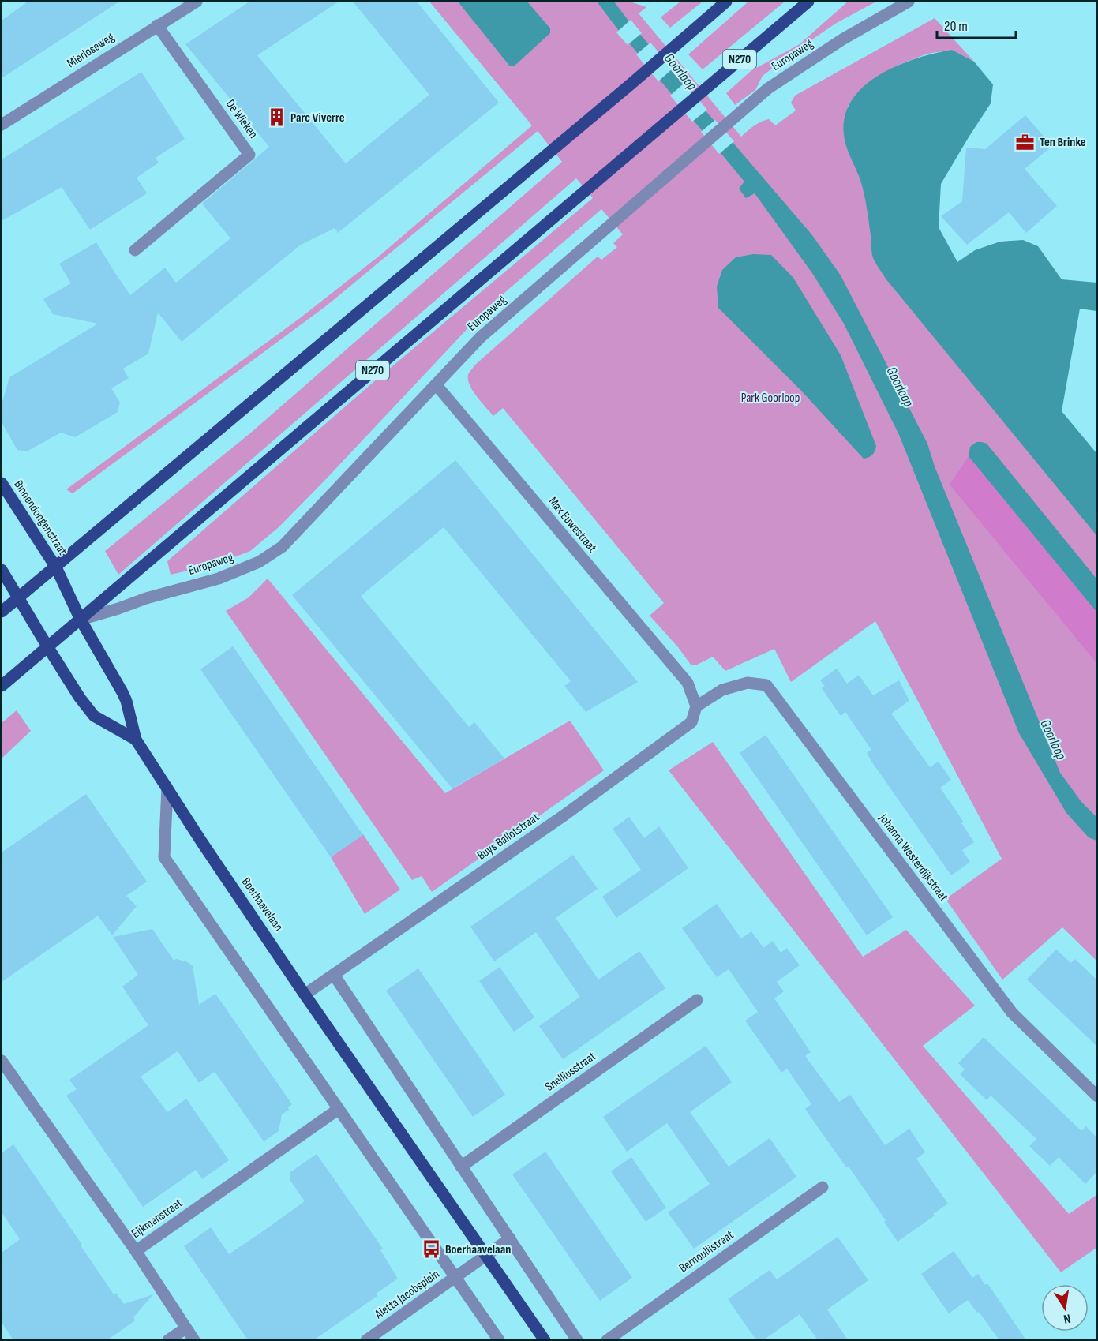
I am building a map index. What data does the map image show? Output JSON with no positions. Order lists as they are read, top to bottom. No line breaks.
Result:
{"streets":{"main road":["Europaweg","N270","Binnendongenstraat","Boerhaavelaan"],"street":["Mierloseweg","De Wieken","Max Euwestraat","Buys Ballotstraat","Johanna Westerdijkstraat","Snelliusstraat","Eijkmanstraat","Bernoullistraat","Aletta Jacobsplein"]},"crossings":[["Mierloseweg","De Wieken"],["Europaweg","Binnendongenstraat"],["Europaweg","Max Euwestraat"],["Europaweg","Boerhaavelaan"],["Binnendongenstraat","Boerhaavelaan"],["Max Euwestraat","Buys Ballotstraat"],["Max Euwestraat","Johanna Westerdijkstraat"],["Buys Ballotstraat","Johanna Westerdijkstraat"],["Buys Ballotstraat","Boerhaavelaan"],["Boerhaavelaan","Aletta Jacobsplein"]],"water":["Goorloop"],"parks":["Park Goorloop"],"places":{"building":["Parc Viverre"],"office":["Ten Brinke"],"bus stop":["Boerhaavelaan"]},"scale_bar":"20 m","north":"bottom"}
